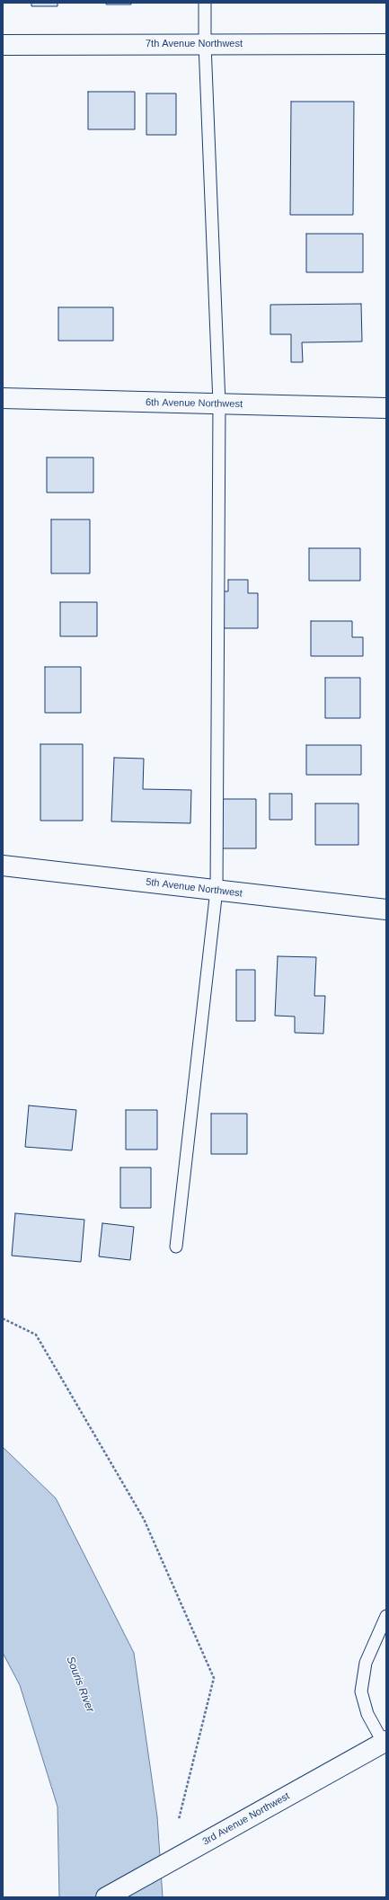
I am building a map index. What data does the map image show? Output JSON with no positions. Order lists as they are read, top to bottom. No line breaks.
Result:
{"streets":{"street":["7th Avenue Northwest","6th Avenue Northwest","5th Avenue Northwest","3rd Avenue Northwest"]},"water":["Souris River"]}
